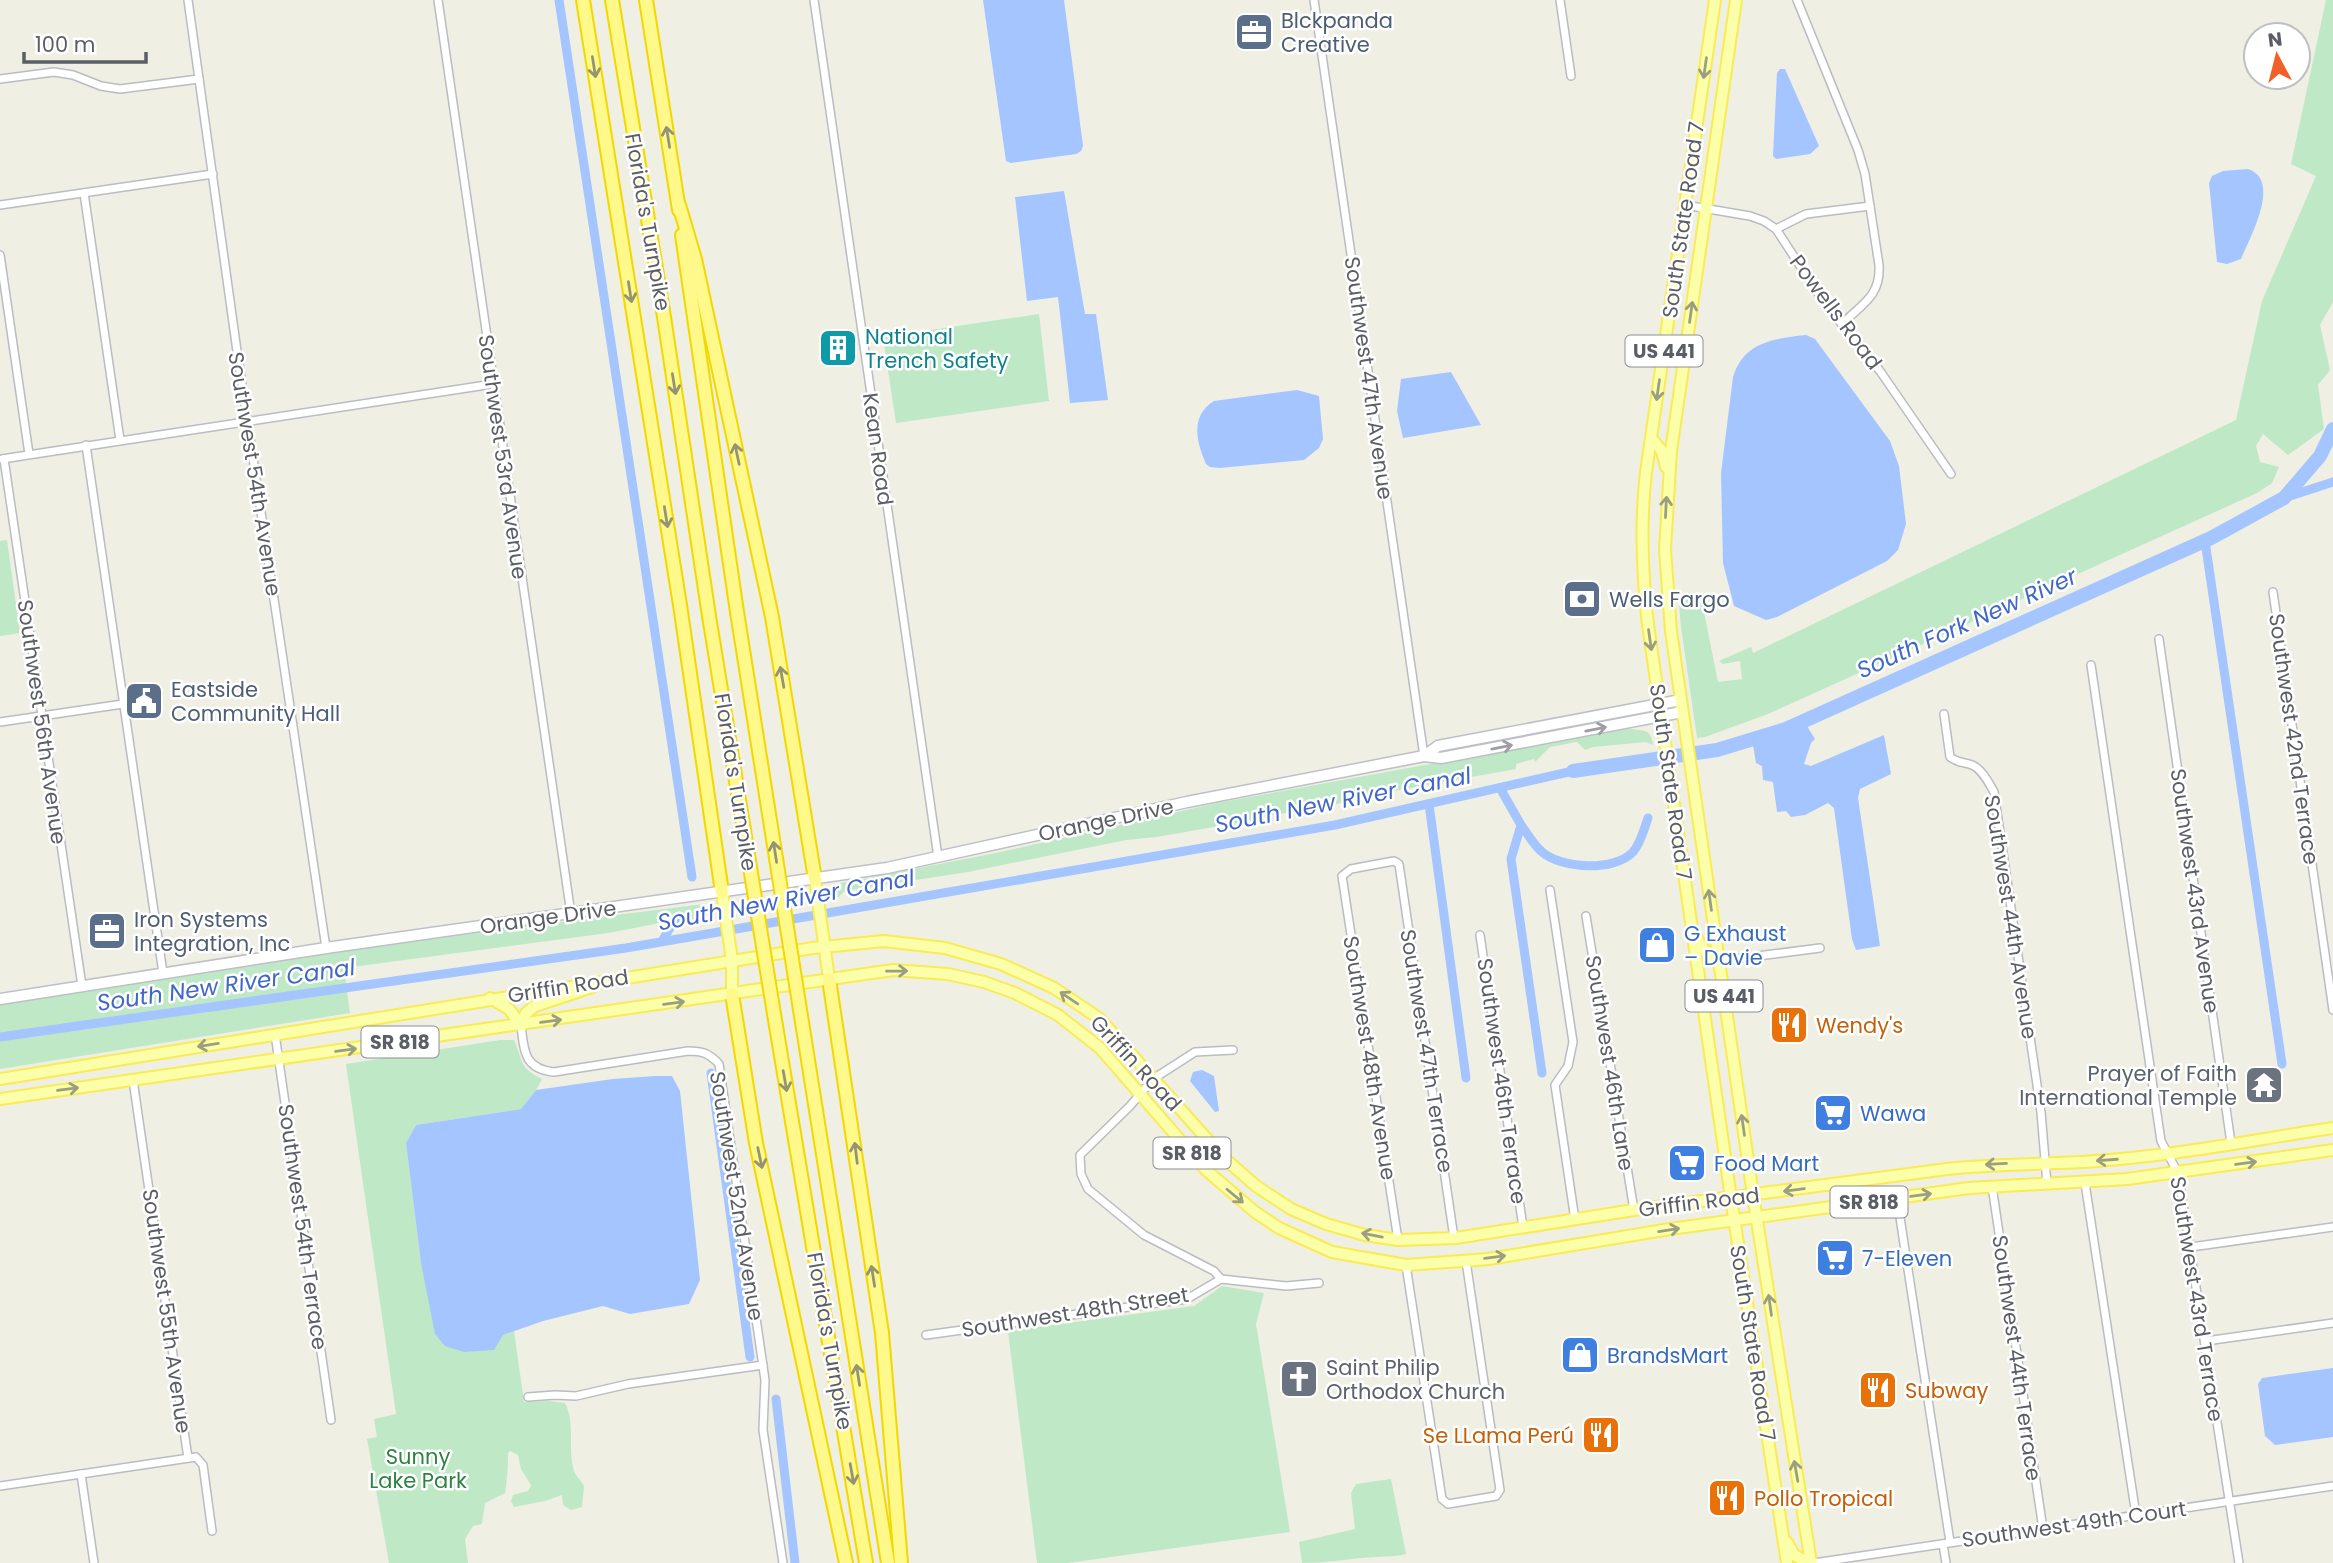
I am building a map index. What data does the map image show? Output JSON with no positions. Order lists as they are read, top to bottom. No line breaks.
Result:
{"streets":{"highway":["Florida's Turnpike"],"main road":["South State Road 7","US 441","Griffin Road","SR 818"],"street":["Powells Road","Southwest 47th Avenue","Kean Road","Southwest 53rd Avenue","Southwest 54th Avenue","Southwest 56th Avenue","Southwest 42nd Terrace","Orange Drive","Southwest 43rd Avenue","Southwest 44th Avenue","Southwest 47th Terrace","Southwest 48th Avenue","Southwest 46th Lane","Southwest 46th Terrace","Southwest 52nd Avenue","Southwest 54th Terrace","Southwest 43rd Terrace","Southwest 55th Avenue","Southwest 48th Street","Southwest 44th Terrace","Southwest 49th Court"]},"crossings":[["South State Road 7","Orange Drive"],["South State Road 7","Griffin Road"],["South State Road 7","Southwest 49th Court"],["Southwest 47th Avenue","Orange Drive"],["Kean Road","Orange Drive"],["Southwest 53rd Avenue","Orange Drive"],["Southwest 54th Avenue","Orange Drive"],["Southwest 56th Avenue","Orange Drive"],["Southwest 43rd Avenue","Griffin Road"],["Southwest 44th Avenue","Griffin Road"],["Griffin Road","Southwest 47th Terrace"],["Griffin Road","Southwest 48th Avenue"],["Griffin Road","Southwest 46th Lane"],["Griffin Road","Southwest 46th Terrace"],["Griffin Road","Southwest 52nd Avenue"],["Griffin Road","Southwest 54th Terrace"],["Griffin Road","Southwest 43rd Terrace"],["Griffin Road","Southwest 55th Avenue"],["Griffin Road","Southwest 48th Street"],["Griffin Road","Southwest 44th Terrace"],["Southwest 47th Terrace","Southwest 48th Avenue"],["Southwest 43rd Terrace","Southwest 49th Court"],["Southwest 44th Terrace","Southwest 49th Court"]],"water":["South Fork New River","South New River Canal"],"parks":["Sunny Lake Park"],"places":{"office":["Blckpanda Creative","Iron Systems Integration, Inc"],"building":["National Trench Safety"],"bank":["Wells Fargo"],"public building":["Eastside Community Hall"],"shop":["G Exhaust – Davie","BrandsMart"],"restaurant":["Wendy's","Subway","Se LLama Perú","Pollo Tropical"],"temple":["Prayer of Faith International Temple"],"supermarket":["Wawa","Food Mart","7-Eleven"],"church":["Saint Philip Orthodox Church"]},"scale_bar":"100 m","north":"top"}
